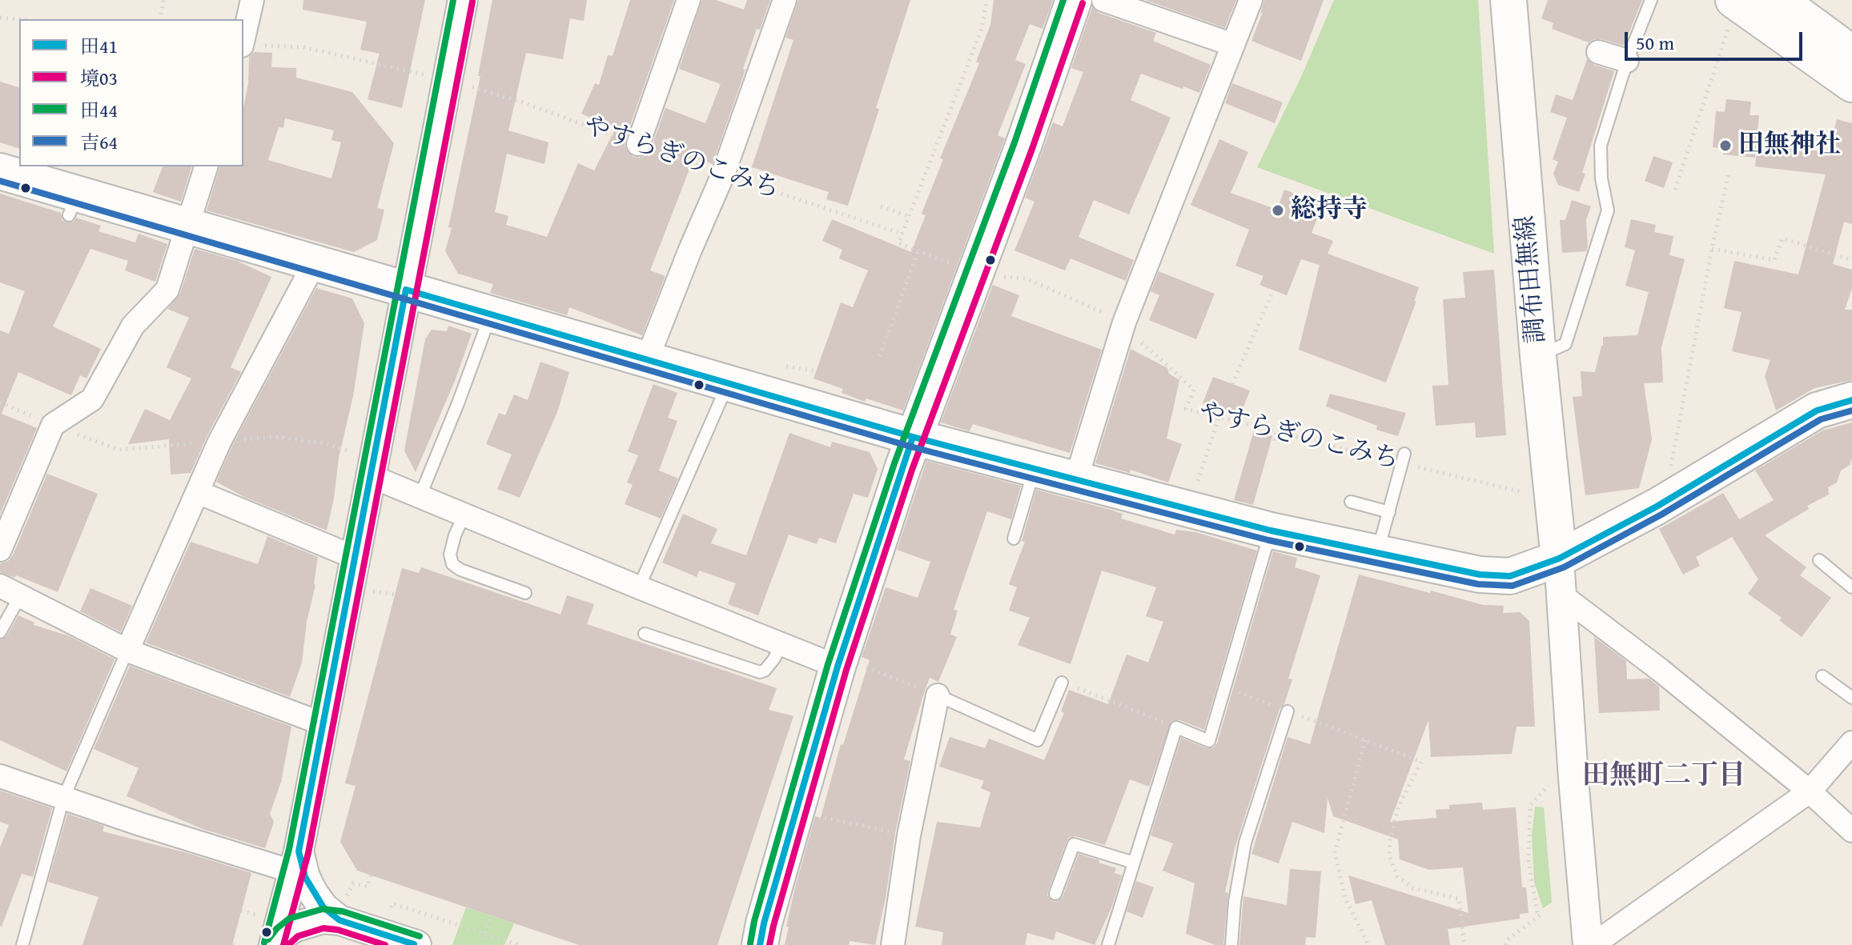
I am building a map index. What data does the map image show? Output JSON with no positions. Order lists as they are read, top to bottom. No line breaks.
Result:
{"streets":{"main road":["調布田無線"],"path":["やすらぎのこみち"]},"districts":["田無町二丁目"],"places":["田無神社","総持寺"],"lines":["transit line 田44","transit line 境03","transit line 吉64","transit line 田41"],"legend":["田41","境03","田44","吉64"],"scale_bar":"50 m"}
